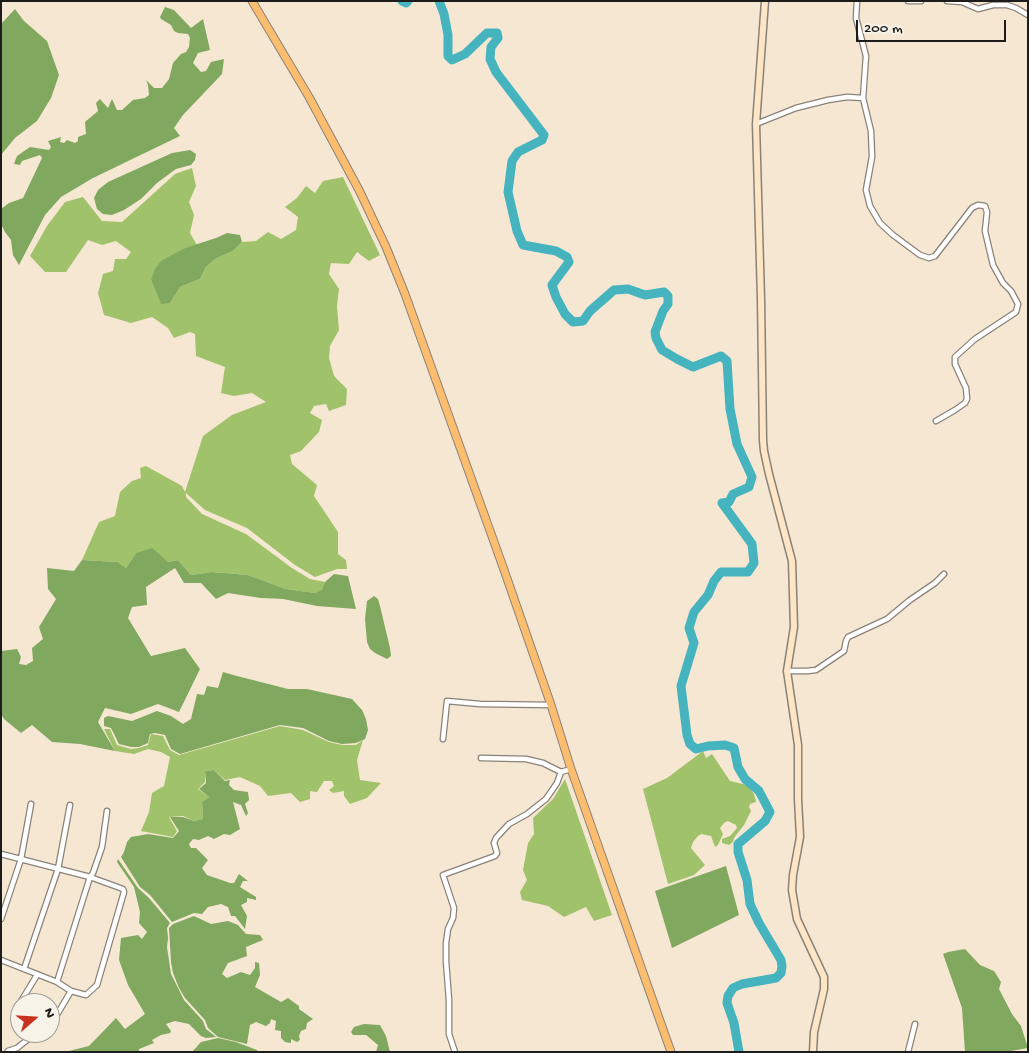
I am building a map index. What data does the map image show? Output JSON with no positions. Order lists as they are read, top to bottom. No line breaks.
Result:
{"scale_bar":"200 m","north":"right"}
